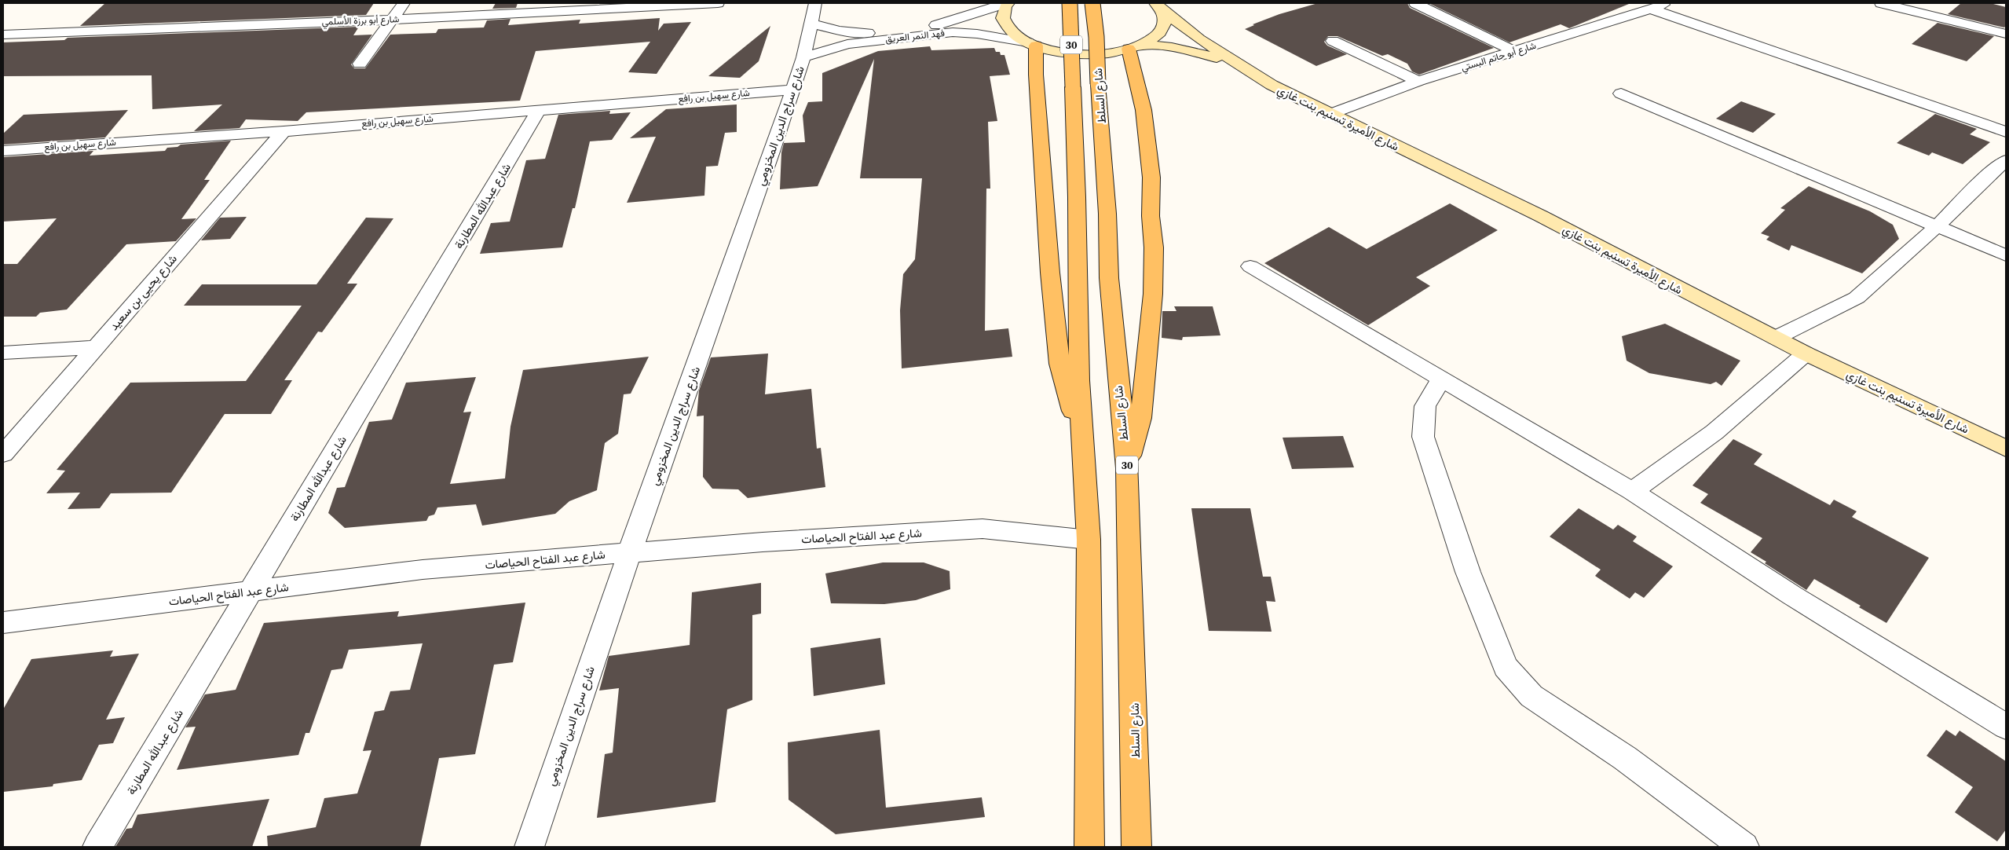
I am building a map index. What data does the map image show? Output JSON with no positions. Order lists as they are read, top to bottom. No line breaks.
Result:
{"streets":{"main road":["30","شارع السلط","شارع الأميرة تسنيم بنت غازي"],"street":["شارع أبو برزة الأسلمي","فهد النمر العريق","شارع أبو حاتم البستي","شارع سهيل بن رافع","شارع سراج الدين المخزومي","شارع عبدالله المطارنة","شارع يحيى بن سعيد","شارع عبد الفتاح الحياصات"]},"crossings":[["فهد النمر العريق","شارع سراج الدين المخزومي"],["30","شارع عبد الفتاح الحياصات"],["شارع أبو حاتم البستي","شارع الأميرة تسنيم بنت غازي"],["شارع سهيل بن رافع","شارع سراج الدين المخزومي"],["شارع سهيل بن رافع","شارع عبدالله المطارنة"],["شارع سهيل بن رافع","شارع يحيى بن سعيد"],["شارع سراج الدين المخزومي","شارع عبد الفتاح الحياصات"],["شارع عبدالله المطارنة","شارع عبد الفتاح الحياصات"]]}
